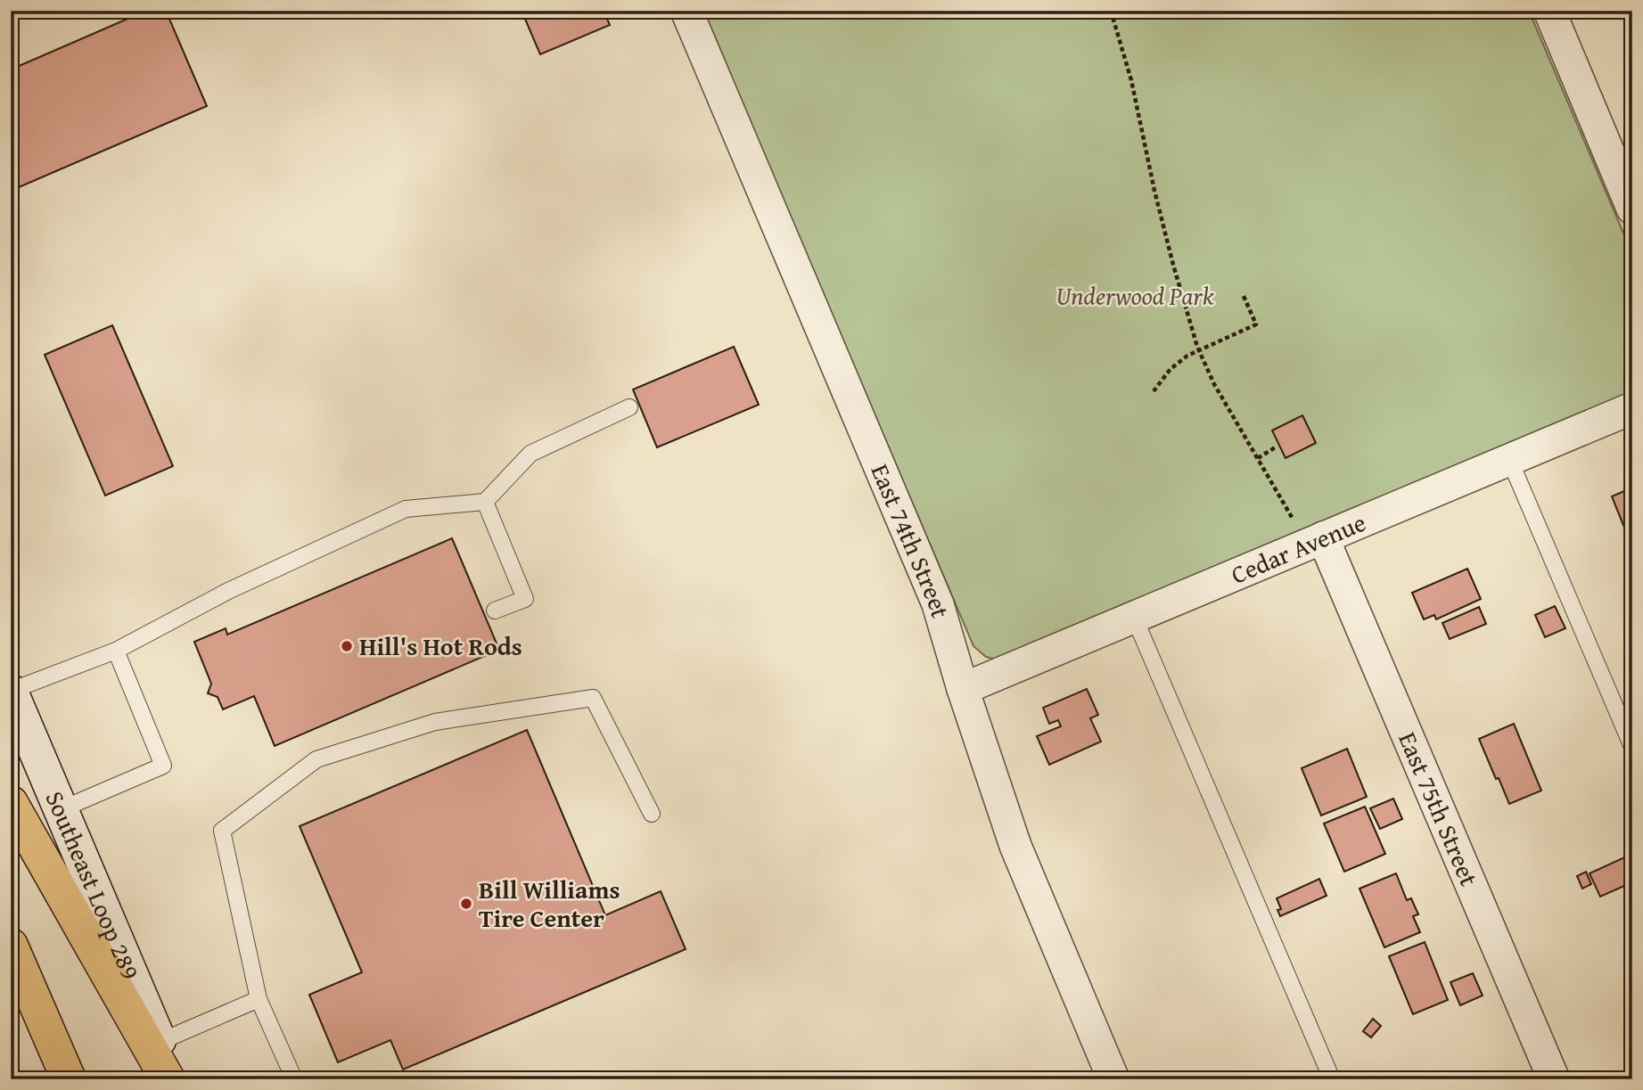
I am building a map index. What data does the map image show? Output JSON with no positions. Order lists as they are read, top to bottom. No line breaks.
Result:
{"streets":{"main road":["Southeast Loop 289"],"street":["East 74th Street","Cedar Avenue","East 75th Street"]},"crossings":[["East 74th Street","Cedar Avenue"],["Cedar Avenue","East 75th Street"]],"parks":["Underwood Park"],"places":["Hill's Hot Rods","Bill Williams Tire Center"]}
